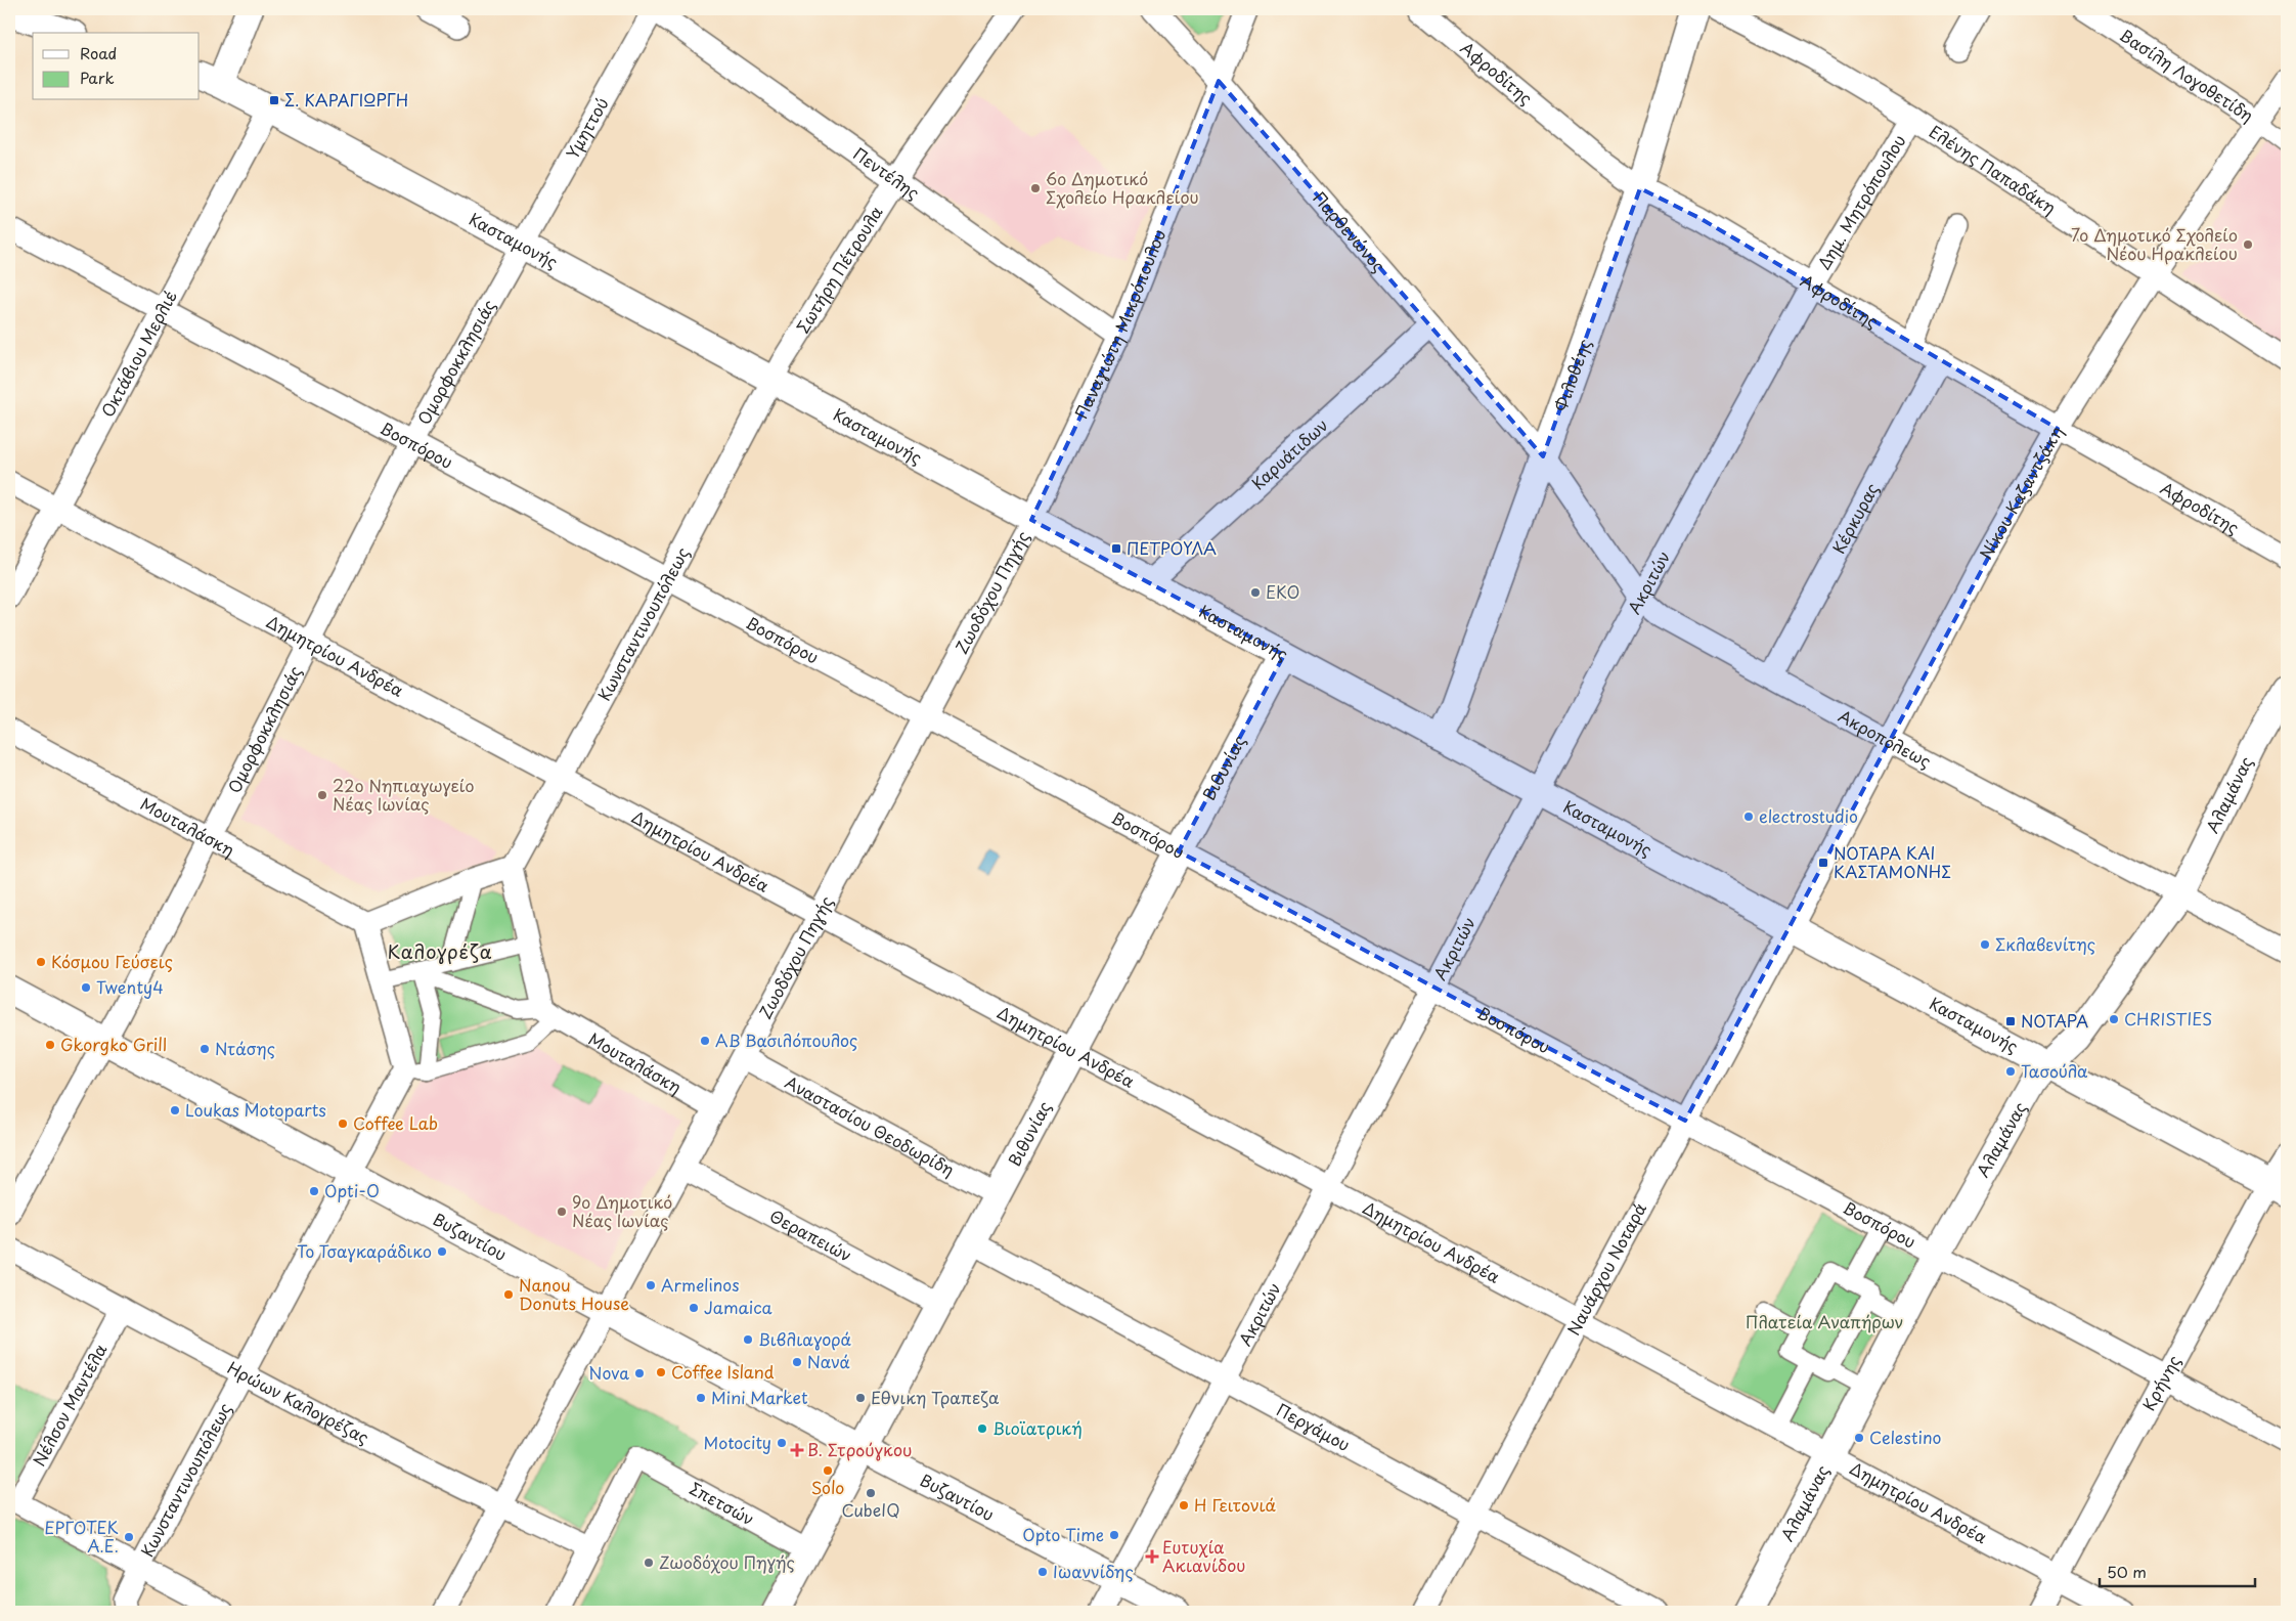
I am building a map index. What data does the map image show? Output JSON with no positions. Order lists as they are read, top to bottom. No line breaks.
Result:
{"streets":{"street":["Αφροδίτης","Βασίλη Λογοθετίδη","Υμηττού","Ελένης Παπαδάκη","Πεντέλης","Δημ. Μητρόπουλου","Παρθενώνος","Κασταμονής","Σωτήρη Πέτρουλα","Παναγιώτη Μικρόπουλου","Οκτάβιου Μερλιέ","Ομορφοκκλησιάς","Φιλοθέης","Βοσπόρου","Καρυάτιδων","Νίκου Καζαντζάκη","Κέρκυρας","Ακριτών","Ζωοδόχου Πηγής","Κωνσταντινουπόλεως","Δημητρίου Ανδρέα","Ακροπόλεως","Βιθυνίας","Αλαμάνας","Μουταλάσκη","Αναστασίου Θεοδωρίδη","Θεραπειών","Βυζαντίου","Ναυάρχου Νοταρά","Κρήνης","Ηρώων Καλογρέζας","Νέλσον Μαντέλα","Περγάμου","Σπετσών"]},"crossings":[["Αφροδίτης","Δημ. Μητρόπουλου"],["Αφροδίτης","Φιλοθέης"],["Αφροδίτης","Νίκου Καζαντζάκη"],["Αφροδίτης","Κέρκυρας"],["Αφροδίτης","Ακριτών"],["Βασίλη Λογοθετίδη","Νίκου Καζαντζάκη"],["Υμηττού","Πεντέλης"],["Υμηττού","Κασταμονής"],["Υμηττού","Ομορφοκκλησιάς"],["Ελένης Παπαδάκη","Δημ. Μητρόπουλου"],["Ελένης Παπαδάκη","Νίκου Καζαντζάκη"],["Πεντέλης","Σωτήρη Πέτρουλα"],["Πεντέλης","Παναγιώτη Μικρόπουλου"],["Δημ. Μητρόπουλου","Ακριτών"],["Παρθενώνος","Παναγιώτη Μικρόπουλου"],["Παρθενώνος","Φιλοθέης"],["Παρθενώνος","Καρυάτιδων"],["Παρθενώνος","Ακροπόλεως"],["Κασταμονής","Σωτήρη Πέτρουλα"],["Κασταμονής","Παναγιώτη Μικρόπουλου"],["Κασταμονής","Οκτάβιου Μερλιέ"],["Κασταμονής","Ομορφοκκλησιάς"],["Κασταμονής","Φιλοθέης"],["Κασταμονής","Καρυάτιδων"],["Κασταμονής","Νίκου Καζαντζάκη"],["Κασταμονής","Ακριτών"],["Κασταμονής","Ζωοδόχου Πηγής"],["Κασταμονής","Κωνσταντινουπόλεως"],["Κασταμονής","Βιθυνίας"],["Κασταμονής","Αλαμάνας"],["Κασταμονής","Ναυάρχου Νοταρά"],["Κασταμονής","Κρήνης"],["Σωτήρη Πέτρουλα","Κωνσταντινουπόλεως"],["Παναγιώτη Μικρόπουλου","Ζωοδόχου Πηγής"],["Οκτάβιου Μερλιέ","Βοσπόρου"],["Οκτάβιου Μερλιέ","Δημητρίου Ανδρέα"],["Ομορφοκκλησιάς","Βοσπόρου"],["Ομορφοκκλησιάς","Δημητρίου Ανδρέα"],["Ομορφοκκλησιάς","Μουταλάσκη"],["Ομορφοκκλησιάς","Βυζαντίου"],["Φιλοθέης","Ακροπόλεως"],["Βοσπόρου","Ακριτών"],["Βοσπόρου","Ζωοδόχου Πηγής"],["Βοσπόρου","Κωνσταντινουπόλεως"],["Βοσπόρου","Βιθυνίας"],["Βοσπόρου","Αλαμάνας"],["Βοσπόρου","Ναυάρχου Νοταρά"],["Βοσπόρου","Κρήνης"],["Νίκου Καζαντζάκη","Ακροπόλεως"],["Νίκου Καζαντζάκη","Ναυάρχου Νοταρά"],["Κέρκυρας","Ακροπόλεως"],["Ακριτών","Δημητρίου Ανδρέα"],["Ακριτών","Ακροπόλεως"],["Ακριτών","Βυζαντίου"],["Ακριτών","Περγάμου"],["Ζωοδόχου Πηγής","Δημητρίου Ανδρέα"],["Ζωοδόχου Πηγής","Μουταλάσκη"],["Ζωοδόχου Πηγής","Αναστασίου Θεοδωρίδη"],["Ζωοδόχου Πηγής","Θεραπειών"],["Ζωοδόχου Πηγής","Βυζαντίου"],["Ζωοδόχου Πηγής","Ηρώων Καλογρέζας"],["Κωνσταντινουπόλεως","Δημητρίου Ανδρέα"],["Κωνσταντινουπόλεως","Βυζαντίου"],["Κωνσταντινουπόλεως","Ηρώων Καλογρέζας"],["Δημητρίου Ανδρέα","Βιθυνίας"],["Δημητρίου Ανδρέα","Αλαμάνας"],["Δημητρίου Ανδρέα","Ναυάρχου Νοταρά"],["Δημητρίου Ανδρέα","Κρήνης"],["Ακροπόλεως","Αλαμάνας"],["Βιθυνίας","Αναστασίου Θεοδωρίδη"],["Βιθυνίας","Θεραπειών"],["Βιθυνίας","Βυζαντίου"],["Βιθυνίας","Περγάμου"],["Βιθυνίας","Σπετσών"],["Ναυάρχου Νοταρά","Περγάμου"],["Ηρώων Καλογρέζας","Νέλσον Μαντέλα"],["Ηρώων Καλογρέζας","Σπετσών"]],"districts":["Καλογρέζα"],"parks":["Πλατεία Αναπήρων"],"places":{"transit":["Σ. ΚΑΡΑΓΙΩΡΓΗ","ΠΕΤΡΟΥΛΑ","ΝΟΤΑΡΑ ΚΑΙ ΚΑΣΤΑΜΟΝΗΣ","ΝΟΤΑΡΑ"],"other":["6ο Δημοτικό Σχολείο Ηρακλείου","7ο Δημοτικό Σχολείο Νέου Ηρακλείου","EKO","22ο Νηπιαγωγείο Νέας Ιωνίας","electrostudio","Σκλαβενίτης","Κόσμου Γεύσεις","Twenty4","CHRISTIES","ΑΒ Βασιλόπουλος","Gkorgko Grill","Ντάσης","Τασούλα","Loukas Motoparts","Coffee Lab","Opti-O","9ο Δημοτικό Νέας Ιωνίας","Το Τσαγκαράδικο","Armelinos","Nanou Donuts House","Jamaica","Βιβλιαγορά","Νανά","Coffee Island","Nova","Mini Market","Εθνικη Τραπεζα","Βιοϊατρική","Celestino","Motocity","Solo","CubeIQ","Η Γειτονιά","Opto Time","ΕΡΓΟΤΕΚ Α.Ε.","Ζωοδόχου Πηγής","Ιωαννίδης"],"health":["Β. Στρούγκου","Ευτυχία Ακιανίδου"]},"legend":["Road","Park"],"scale_bar":"50 m"}
